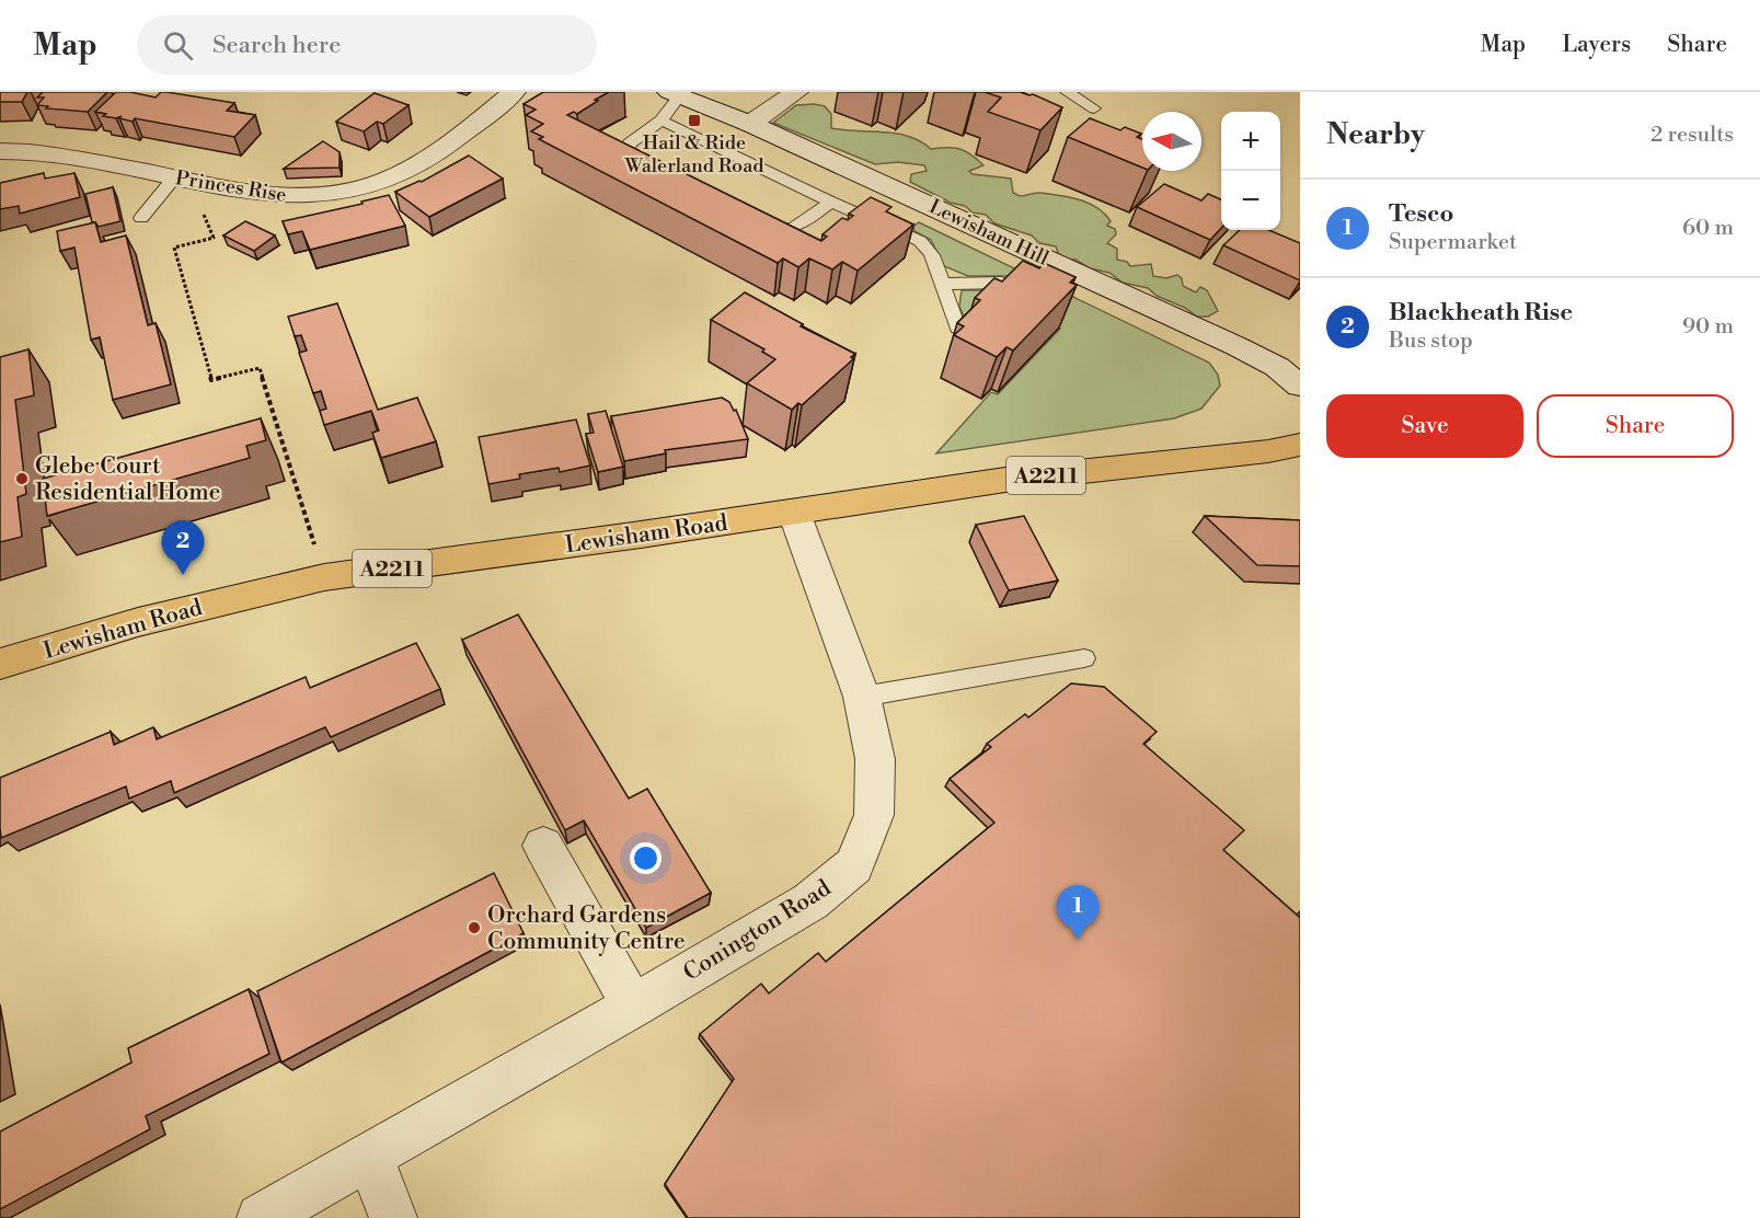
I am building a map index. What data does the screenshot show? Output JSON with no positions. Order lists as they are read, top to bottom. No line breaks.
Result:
{"streets":{"main road":["A2211","Lewisham Road"],"street":["Princes Rise","Lewisham Hill","Conington Road"]},"crossings":[["Lewisham Road","Conington Road"]],"places":{"transit":["Hail & Ride Walerland Road"],"other":["Glebe Court Residential Home","Orchard Gardens Community Centre"]},"north":"left","page":{"header":"Map","search":"Search here","nav":["Map","Layers","Share"],"heading":["Nearby","2 results"],"map_buttons":["+","−"],"list":[{"mark":"1","name":"Tesco","note":"Supermarket","value":"60 m"},{"mark":"2","name":"Blackheath Rise","note":"Bus stop","value":"90 m"}],"buttons":["Save","Share"],"pins":["2","1"]}}
